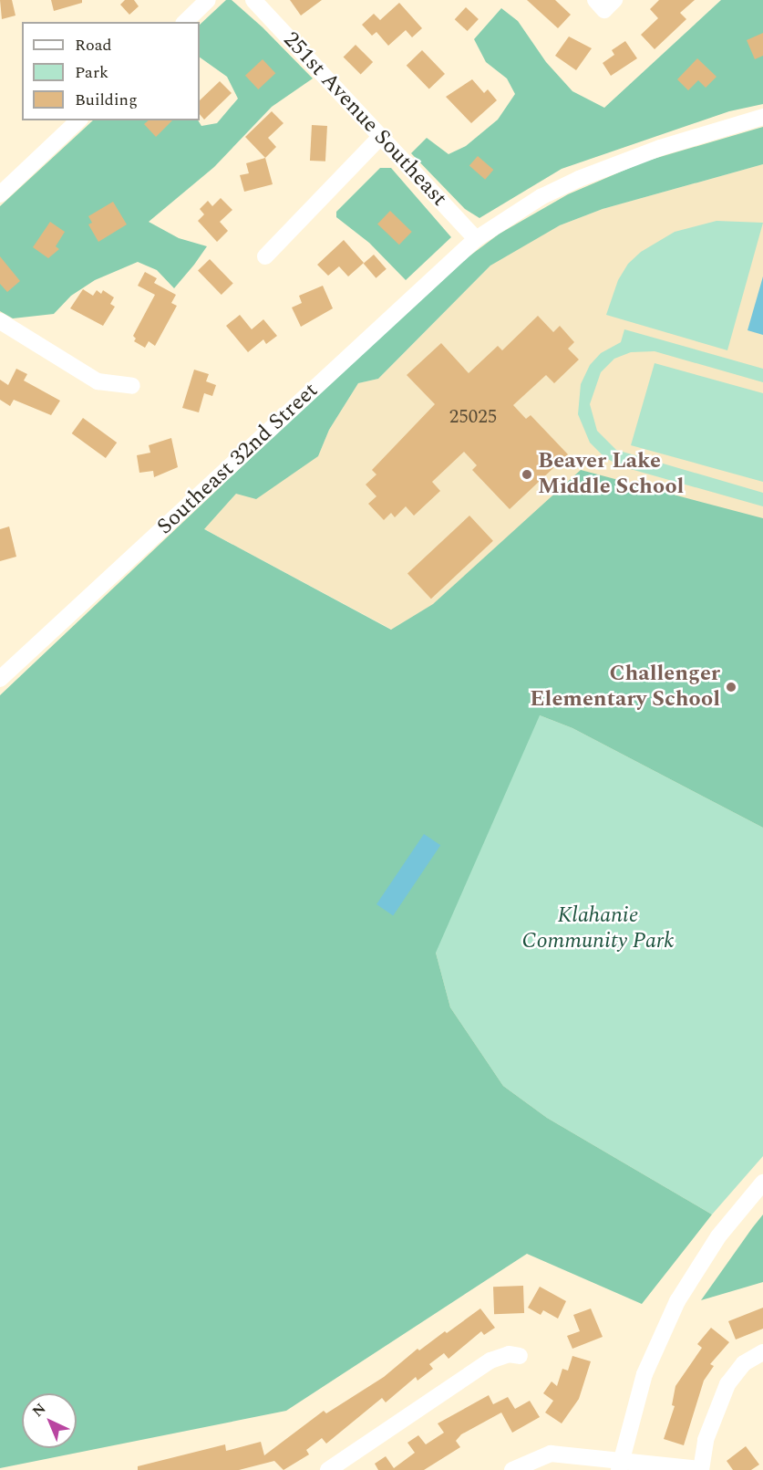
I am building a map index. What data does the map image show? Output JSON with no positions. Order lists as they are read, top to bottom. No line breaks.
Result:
{"streets":{"street":["251st Avenue Southeast","Southeast 32nd Street"]},"crossings":[["251st Avenue Southeast","Southeast 32nd Street"]],"parks":["Klahanie Community Park"],"places":["Beaver Lake Middle School","Challenger Elementary School"],"house_numbers":["25025"],"legend":["Road","Park","Building"],"north":"top left"}
